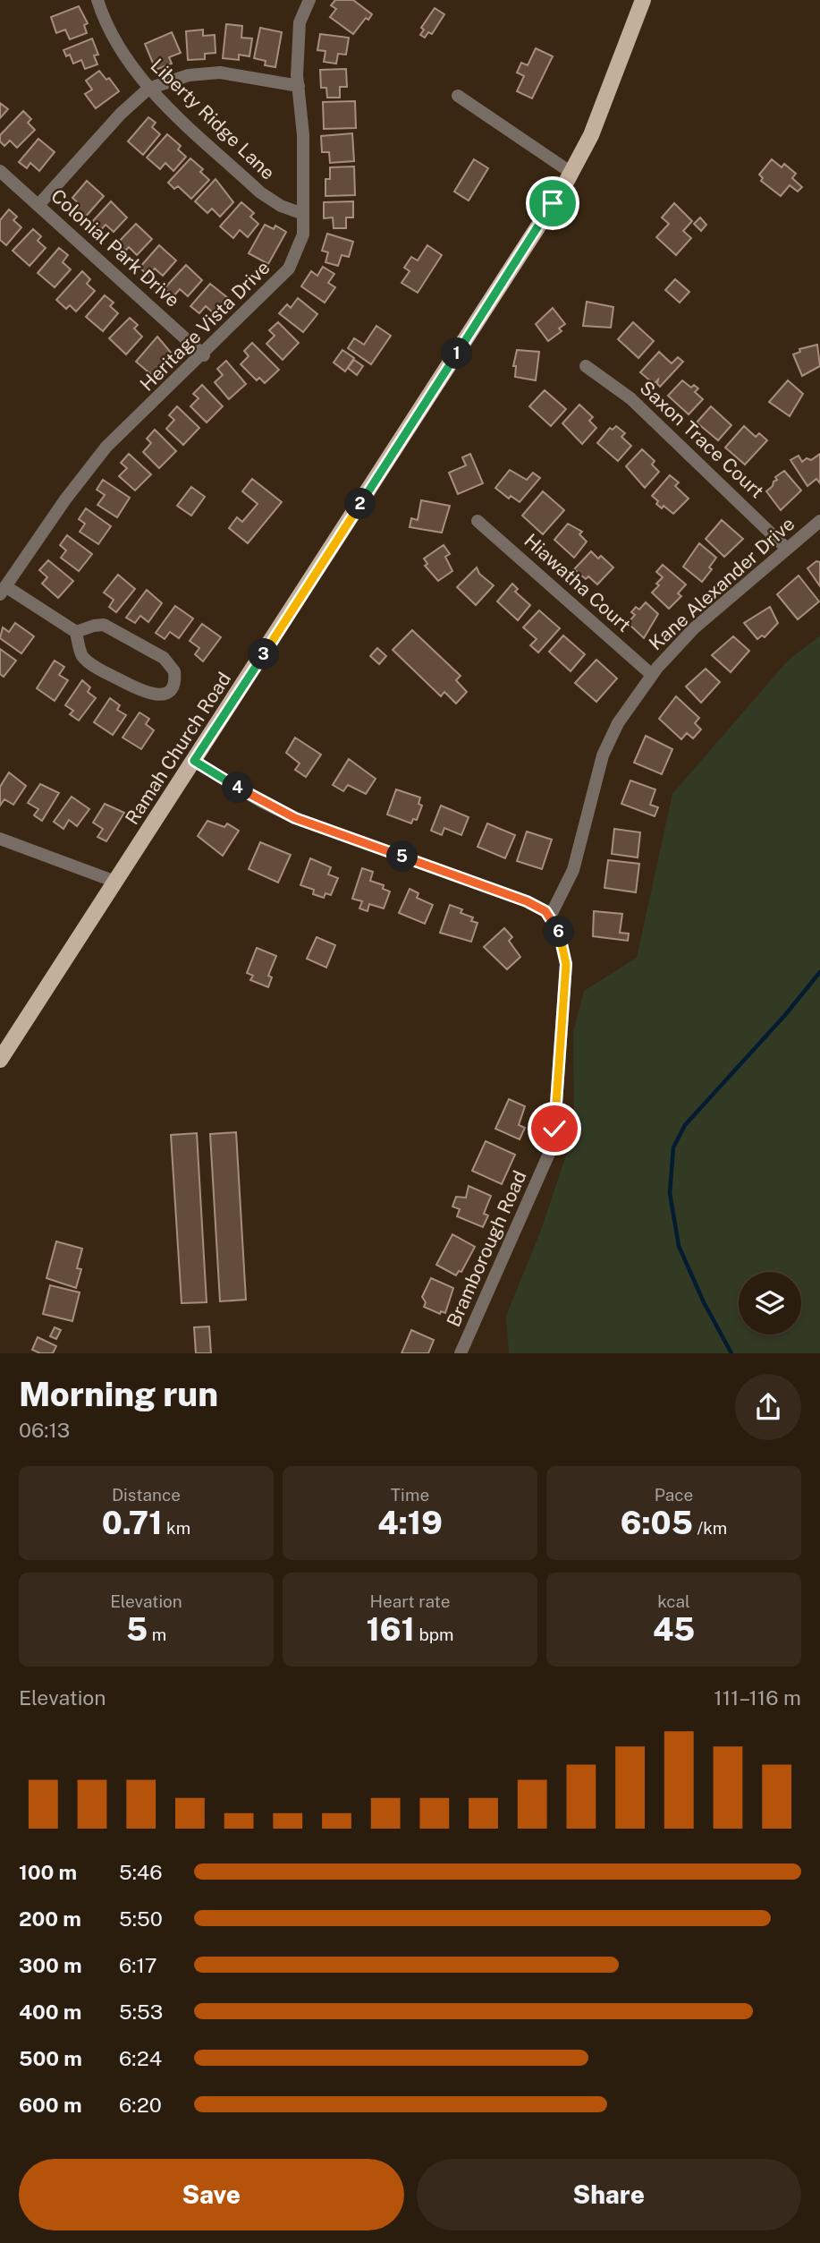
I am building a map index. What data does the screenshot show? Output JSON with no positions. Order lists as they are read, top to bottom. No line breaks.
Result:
{"streets":{"main road":["Ramah Church Road"],"street":["Liberty Ridge Lane","Colonial Park Drive","Heritage Vista Drive","Saxon Trace Court","Hiawatha Court","Kane Alexander Drive","Bramborough Road"]},"crossings":[["Liberty Ridge Lane","Heritage Vista Drive"],["Colonial Park Drive","Heritage Vista Drive"],["Saxon Trace Court","Kane Alexander Drive"],["Hiawatha Court","Kane Alexander Drive"],["Kane Alexander Drive","Bramborough Road"]],"page":{"pins":["1","2","3","4","5","6"],"heading":["Morning run","06:13"],"stats":[["Distance","0.71 km"],["Time","4:19"],["Pace","6:05 /km"],["Elevation","5 m"],["Heart rate","161 bpm"],["kcal","45"]],"chart":["Elevation","111–116 m"],"list":[{"name":"100 m","note":"5:46"},{"name":"200 m","note":"5:50"},{"name":"300 m","note":"6:17"},{"name":"400 m","note":"5:53"},{"name":"500 m","note":"6:24"},{"name":"600 m","note":"6:20"}],"buttons":["Save","Share"]}}
